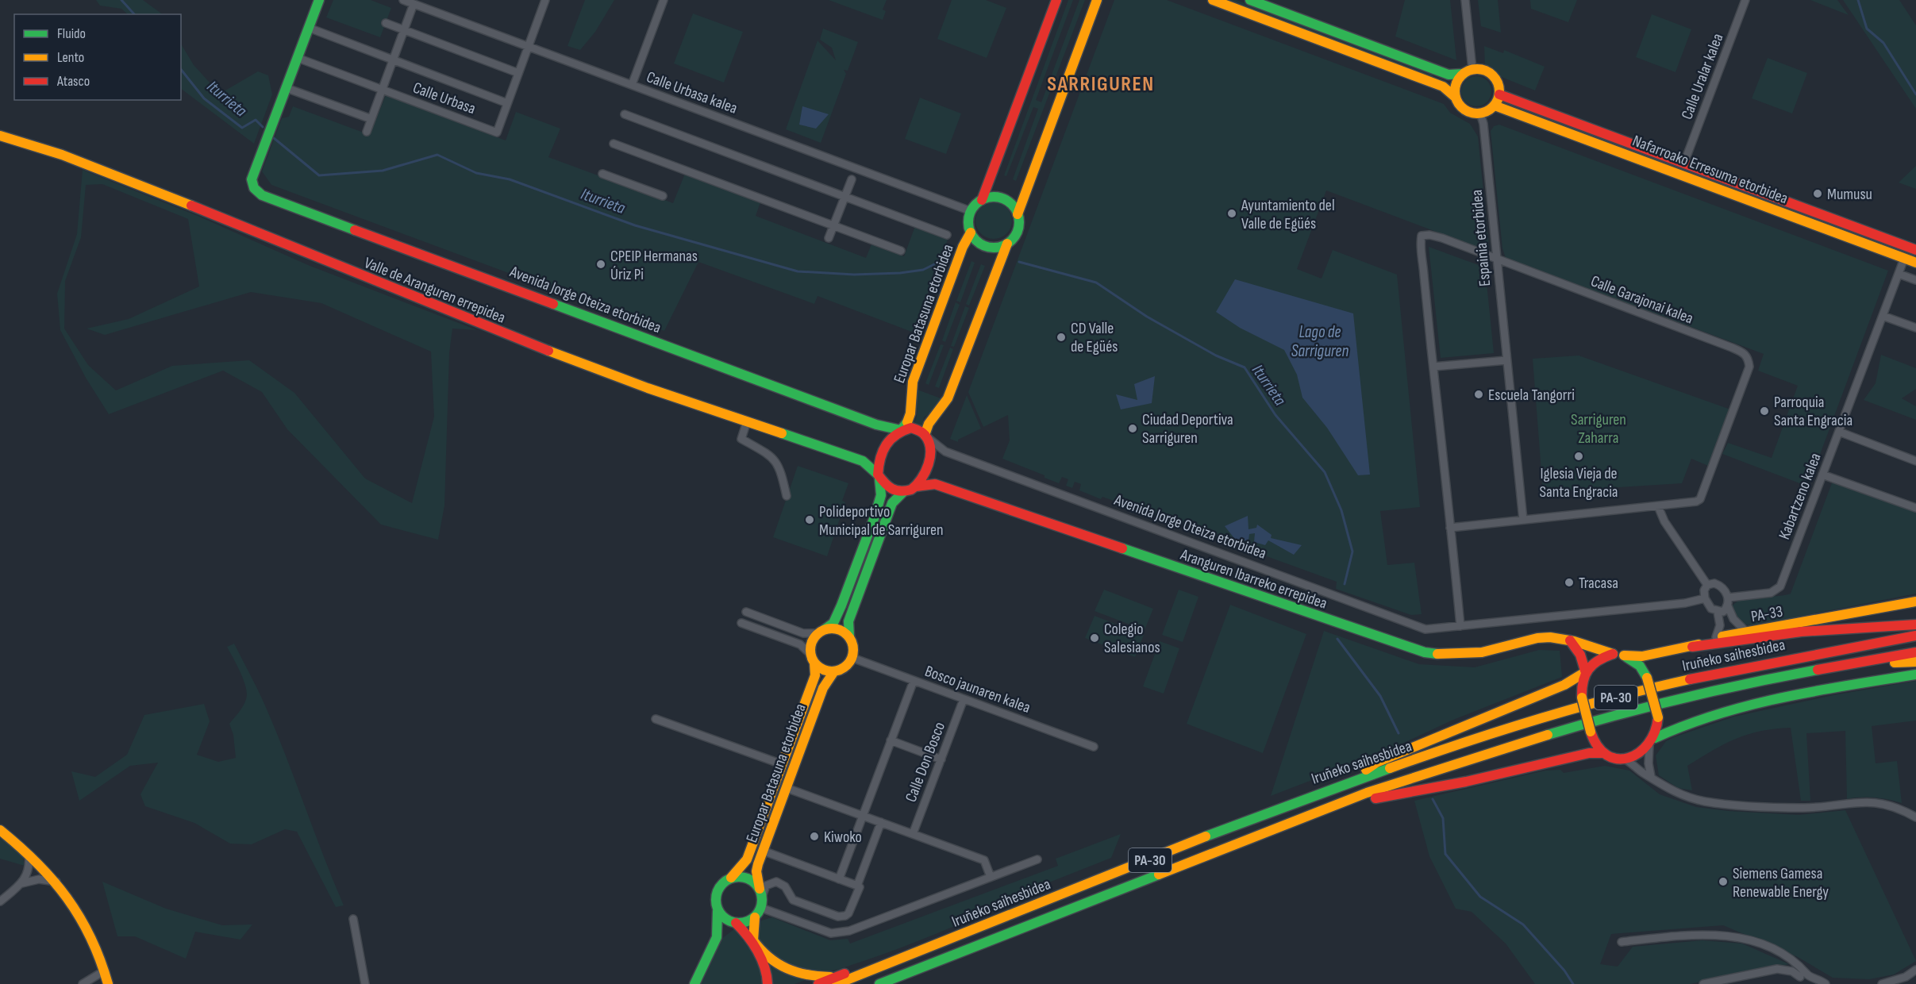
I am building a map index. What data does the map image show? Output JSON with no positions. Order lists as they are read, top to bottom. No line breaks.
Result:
{"streets":{"main road":["Nafarroako Erresuma etorbidea","Valle de Aranguren errepidea","Avenida Jorge Oteiza etorbidea","Europar Batasuna etorbidea","Aranguren Ibarreko errepidea","PA-33","Iruñeko saihesbidea","PA-30"],"street":["Calle Uralar kalea","Calle Urbasa kalea","Calle Urbasa","Espainia etorbidea","Calle Garajonai kalea","Kabartzeno kalea","Bosco jaunaren kalea","Calle Don Bosco"]},"crossings":[["Calle Uralar kalea","Nafarroako Erresuma etorbidea"],["Calle Urbasa kalea","Europar Batasuna etorbidea"],["Nafarroako Erresuma etorbidea","Espainia etorbidea"],["Nafarroako Erresuma etorbidea","Kabartzeno kalea"],["Espainia etorbidea","Calle Garajonai kalea"],["Avenida Jorge Oteiza etorbidea","Calle Garajonai kalea"],["Avenida Jorge Oteiza etorbidea","Europar Batasuna etorbidea"],["Europar Batasuna etorbidea","Bosco jaunaren kalea"],["Aranguren Ibarreko errepidea","PA-33"],["Bosco jaunaren kalea","Calle Don Bosco"]],"districts":["SARRIGUREN"],"water":["Iturrieta","Lago de Sarriguren"],"parks":["Sarriguren Zaharra"],"places":["Mumusu","Ayuntamiento del Valle de Egüés","CPEIP Hermanas Úriz Pi","CD Valle de Egüés","Escuela Tangorri","Parroquia Santa Engracia","Ciudad Deportiva Sarriguren","Iglesia Vieja de Santa Engracia","Polideportivo Municipal de Sarriguren","Tracasa","Colegio Salesianos","Kiwoko","Siemens Gamesa Renewable Energy"],"legend":["Fluido","Lento","Atasco"]}
